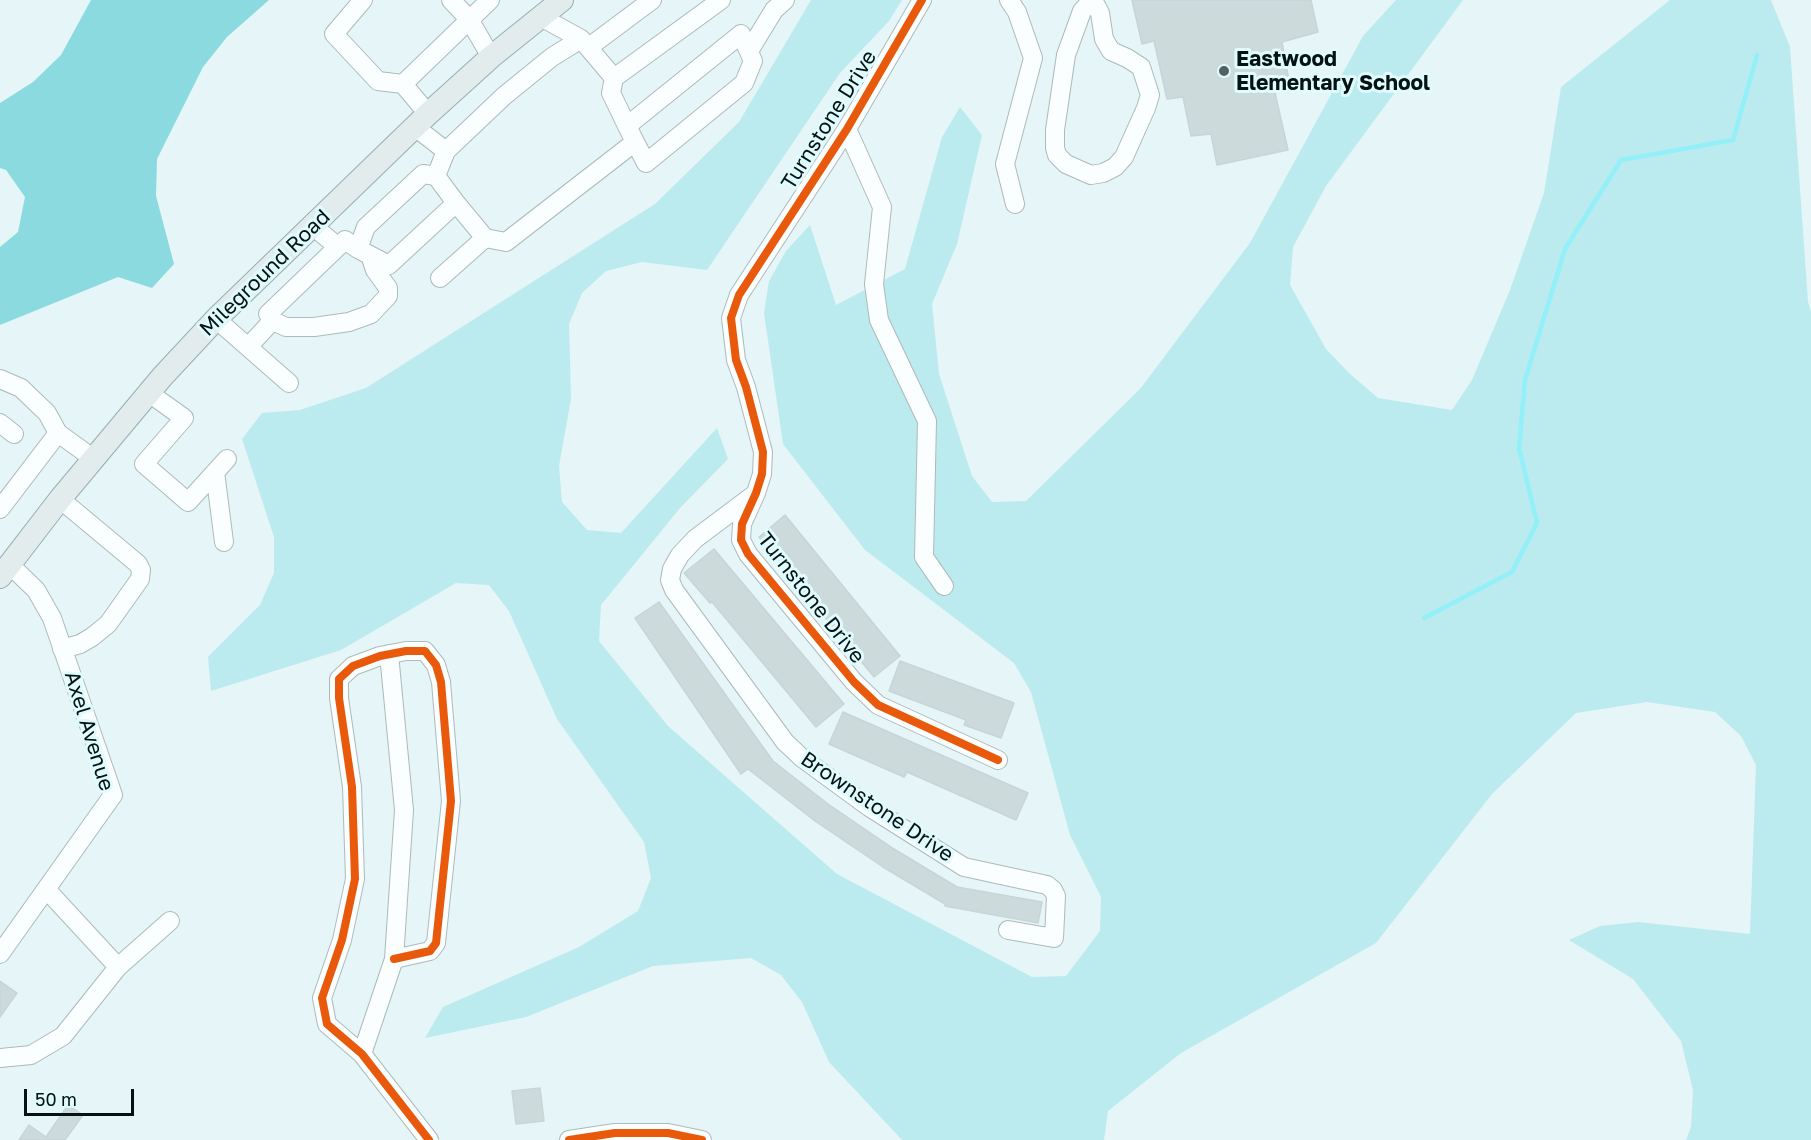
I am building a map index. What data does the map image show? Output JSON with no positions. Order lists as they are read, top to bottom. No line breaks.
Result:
{"streets":{"main road":["Mileground Road"],"street":["Turnstone Drive","Axel Avenue","Brownstone Drive"]},"crossings":[["Turnstone Drive","Brownstone Drive"],["Mileground Road","Axel Avenue"]],"places":["Eastwood Elementary School"],"scale_bar":"50 m"}
